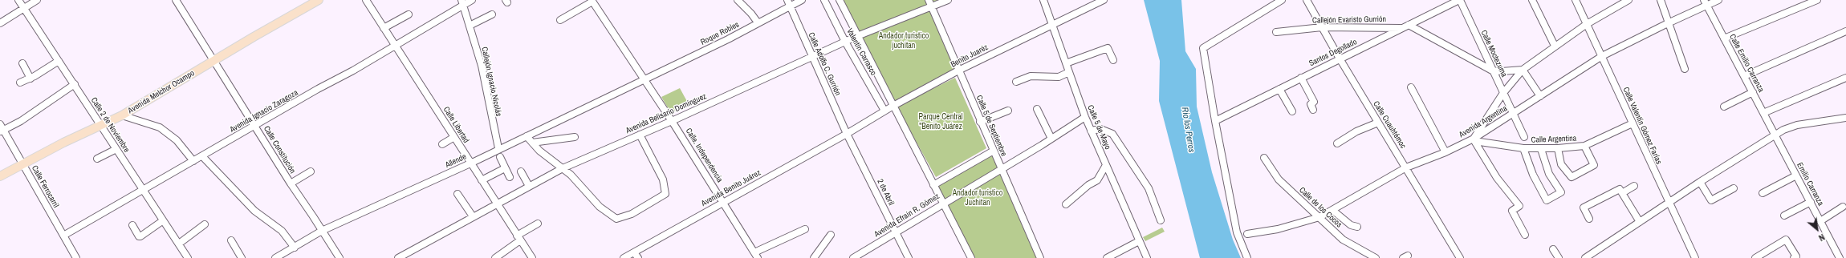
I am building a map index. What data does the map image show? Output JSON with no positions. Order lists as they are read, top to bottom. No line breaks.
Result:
{"streets":{"main road":["Avenida Melchor Ocampo"],"street":["Callejón Evaristo Gurrión","Roque Robles","Valentín Carrasco","Santos Degollado","Calle Moctezuma","Benito Juaréz","Calle Emilio Carranza","Calle Adolfo C. Gurrión","Callejón Ignacio Nicolás","Avenida Ignacio Zaragoza","Avenida Belisario Domínguez","Avenida Argentina","Calle 2 de Noviembre","Calle Libertad","Calle Cuauhtémoc","Calle 5 de Septiembre","Calle Valentín Gómez Farías","Calle 5 de Mayo","Calle Argentina","Calle Constitución","Calle. Independencia","Allende","Emilio Carranza","Calle Ferrocarril","Avenida Benito Juárez","2 de Abril","Calle de los Cocos","Avenida Efraín R. Gómez"]},"crossings":[["Callejón Evaristo Gurrión","Santos Degollado"],["Callejón Evaristo Gurrión","Calle Cuauhtémoc"],["Roque Robles","Calle Adolfo C. Gurrión"],["Roque Robles","Calle. Independencia"],["Roque Robles","Allende"],["Valentín Carrasco","Benito Juaréz"],["Valentín Carrasco","Avenida Belisario Domínguez"],["Valentín Carrasco","Avenida Efraín R. Gómez"],["Santos Degollado","Calle Moctezuma"],["Santos Degollado","Calle Cuauhtémoc"],["Calle Moctezuma","Avenida Argentina"],["Benito Juaréz","Calle Adolfo C. Gurrión"],["Benito Juaréz","Calle 5 de Septiembre"],["Benito Juaréz","Calle 5 de Mayo"],["Benito Juaréz","Avenida Benito Juárez"],["Benito Juaréz","2 de Abril"],["Calle Emilio Carranza","Avenida Argentina"],["Calle Emilio Carranza","Emilio Carranza"],["Calle Adolfo C. Gurrión","Avenida Belisario Domínguez"],["Calle Adolfo C. Gurrión","Avenida Benito Juárez"],["Calle Adolfo C. Gurrión","2 de Abril"],["Callejón Ignacio Nicolás","Avenida Ignacio Zaragoza"],["Callejón Ignacio Nicolás","Allende"],["Avenida Melchor Ocampo","Calle 2 de Noviembre"],["Avenida Melchor Ocampo","Calle Constitución"],["Avenida Melchor Ocampo","Calle Ferrocarril"],["Avenida Ignacio Zaragoza","Calle 2 de Noviembre"],["Avenida Ignacio Zaragoza","Calle Libertad"],["Avenida Ignacio Zaragoza","Calle Constitución"],["Avenida Ignacio Zaragoza","Calle Ferrocarril"],["Avenida Belisario Domínguez","Calle Libertad"],["Avenida Belisario Domínguez","Calle 5 de Septiembre"],["Avenida Belisario Domínguez","Calle. Independencia"],["Avenida Argentina","Calle Cuauhtémoc"],["Avenida Argentina","Calle Valentín Gómez Farías"],["Avenida Argentina","Calle Argentina"],["Avenida Argentina","Calle de los Cocos"],["Calle Libertad","Allende"],["Calle 5 de Septiembre","Avenida Efraín R. Gómez"],["Calle Valentín Gómez Farías","Calle Argentina"],["Calle 5 de Mayo","Avenida Efraín R. Gómez"],["Calle Constitución","Allende"],["Calle. Independencia","Allende"],["Calle. Independencia","Avenida Benito Juárez"],["Avenida Benito Juárez","2 de Abril"],["2 de Abril","Avenida Efraín R. Gómez"]],"water":["Rio los Perros"],"parks":["Andador turistico juchitan","Parque Central \"Benito Juárez","Andador turistico Juchitan"],"north":"bottom right"}
